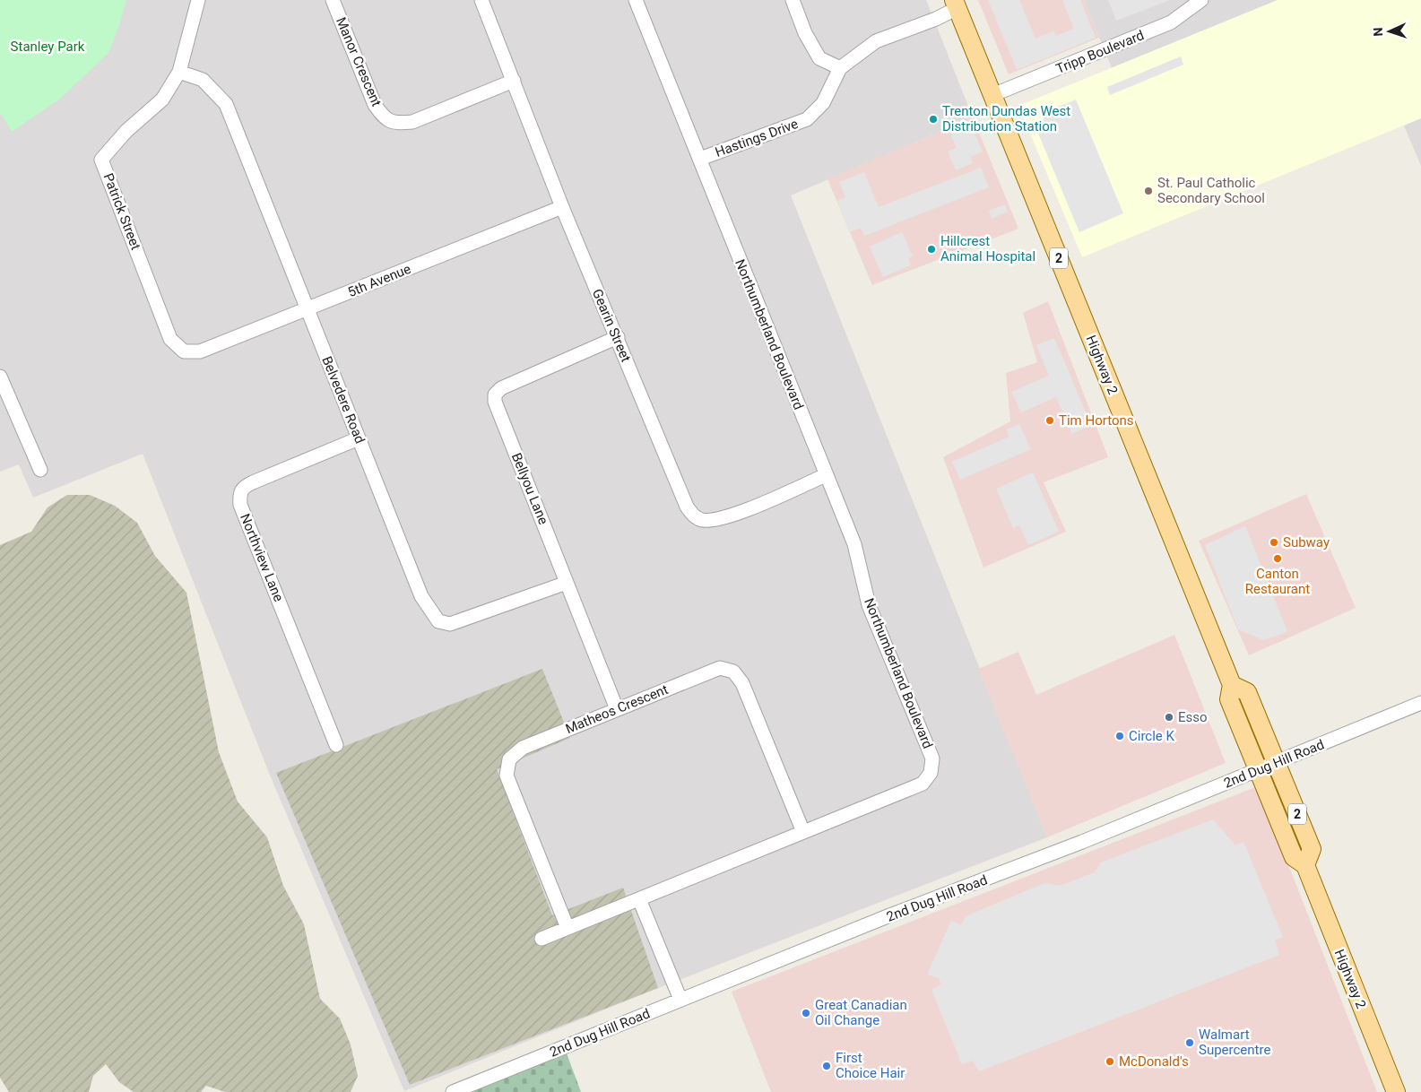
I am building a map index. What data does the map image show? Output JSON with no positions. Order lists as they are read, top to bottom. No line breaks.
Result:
{"streets":{"main road":["2","Highway 2"],"street":["Tripp Boulevard","Manor Crescent","Hastings Drive","Patrick Street","5th Avenue","Gearin Street","Northumberland Boulevard","Belvedere Road","Bellyou Lane","Northview Lane","Matheos Crescent","2nd Dug Hill Road"]},"crossings":[["Tripp Boulevard","2"],["Tripp Boulevard","Highway 2"],["Manor Crescent","Gearin Street"],["Hastings Drive","2"],["Hastings Drive","Northumberland Boulevard"],["Patrick Street","5th Avenue"],["Patrick Street","Belvedere Road"],["2","Highway 2"],["2","2nd Dug Hill Road"],["5th Avenue","Gearin Street"],["5th Avenue","Belvedere Road"],["Gearin Street","Northumberland Boulevard"],["Gearin Street","Bellyou Lane"],["Northumberland Boulevard","Matheos Crescent"],["Highway 2","2nd Dug Hill Road"],["Belvedere Road","Bellyou Lane"],["Belvedere Road","Northview Lane"],["Bellyou Lane","Matheos Crescent"]],"parks":["Stanley Park"],"places":["Trenton Dundas West Distribution Station","St. Paul Catholic Secondary School","Hillcrest Animal Hospital","Tim Hortons","Subway","Canton Restaurant","Esso","Circle K","Great Canadian Oil Change","Walmart Supercentre","McDonald's","First Choice Hair"],"north":"left"}
